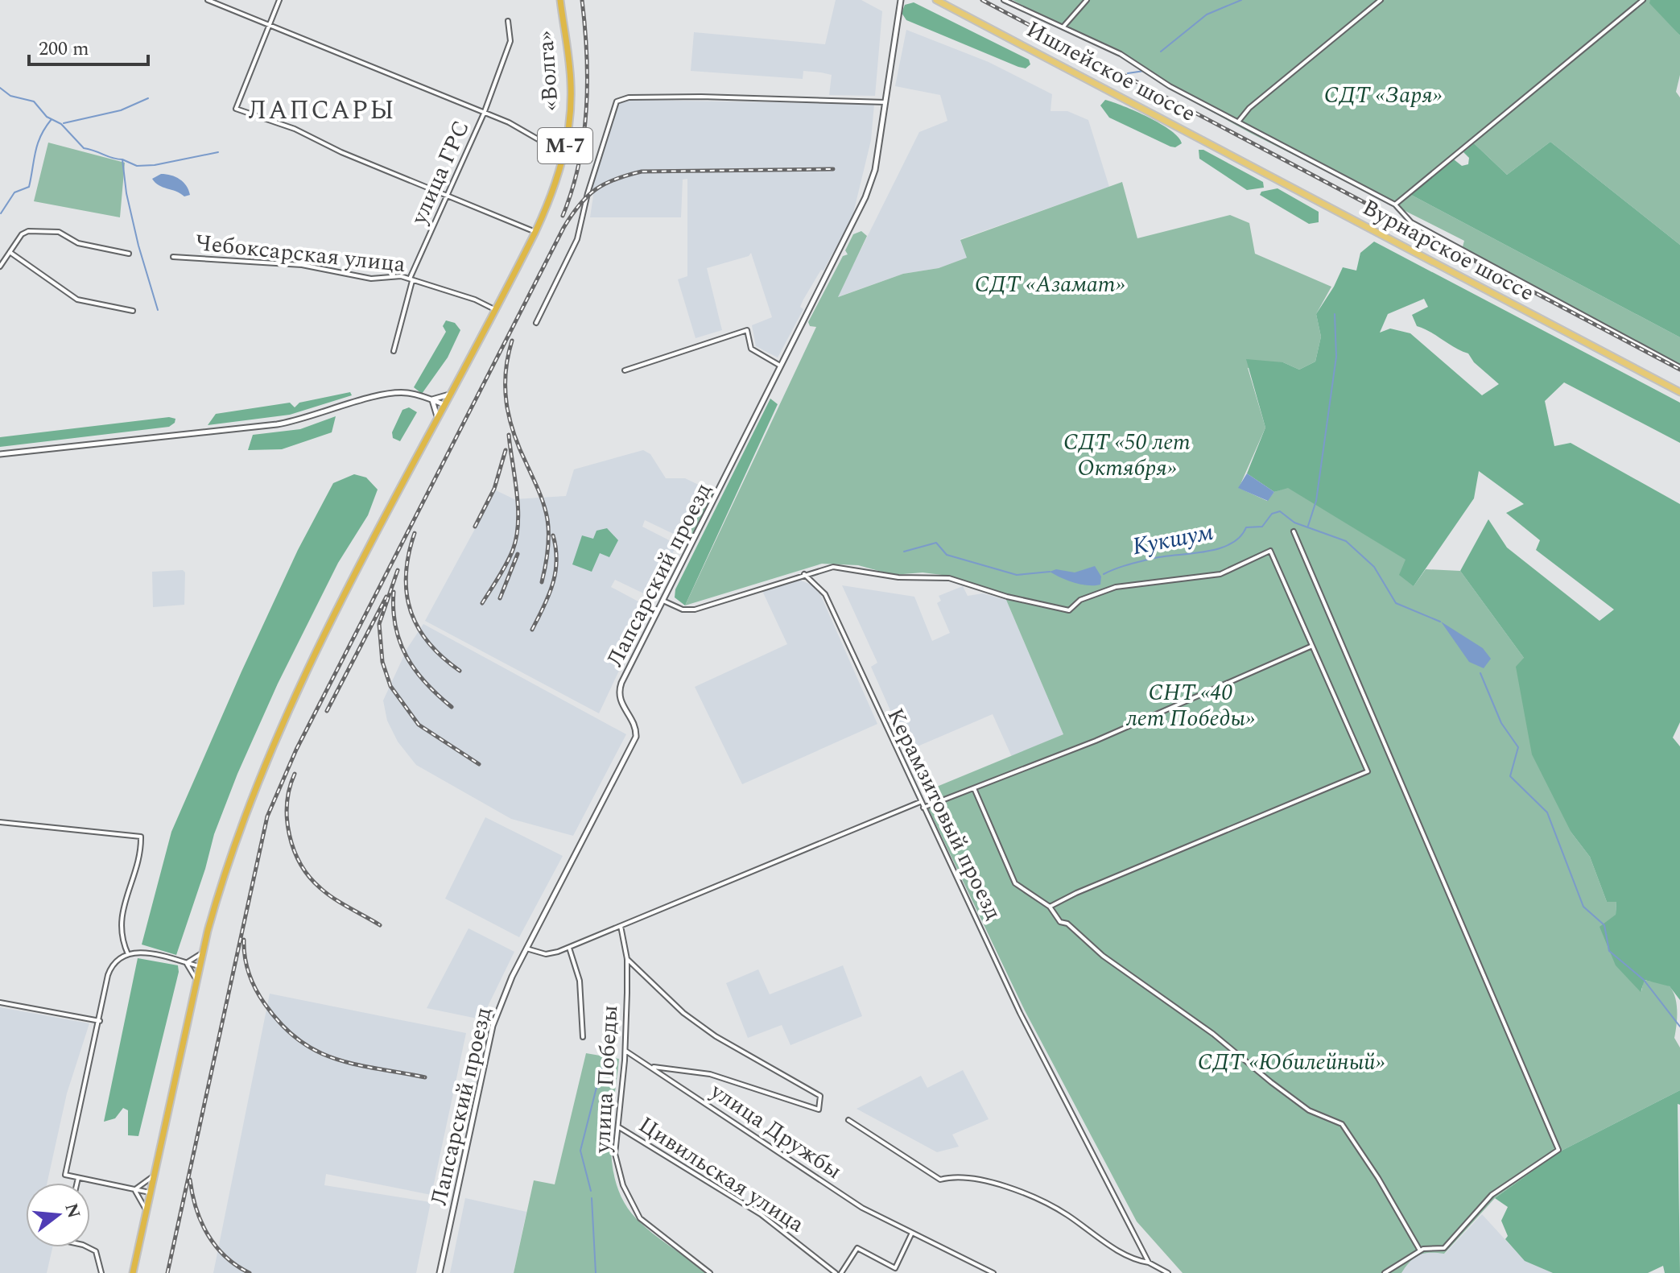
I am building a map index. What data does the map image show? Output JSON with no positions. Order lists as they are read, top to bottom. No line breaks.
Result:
{"streets":{"highway":["«Волга»","М-7"],"main road":["Ишлейское шоссе","Вурнарское шоссе"],"street":["улица ГРС","Чебоксарская улица","Лапсарский проезд","Керамзитовый проезд","улица Победы","улица Дружбы","Цивильская улица"]},"crossings":[["«Волга»","Чебоксарская улица"],["Ишлейское шоссе","Вурнарское шоссе"],["улица ГРС","Чебоксарская улица"],["улица Победы","улица Дружбы"],["улица Победы","Цивильская улица"]],"districts":["ЛАПСАРЫ"],"water":["Кукшум"],"parks":["СДТ «Заря»","СДТ «Азамат»","СДТ «50 лет Октября»","СНТ «40 лет Победы»","СДТ «Юбилейный»"],"scale_bar":"200 m","north":"right"}
